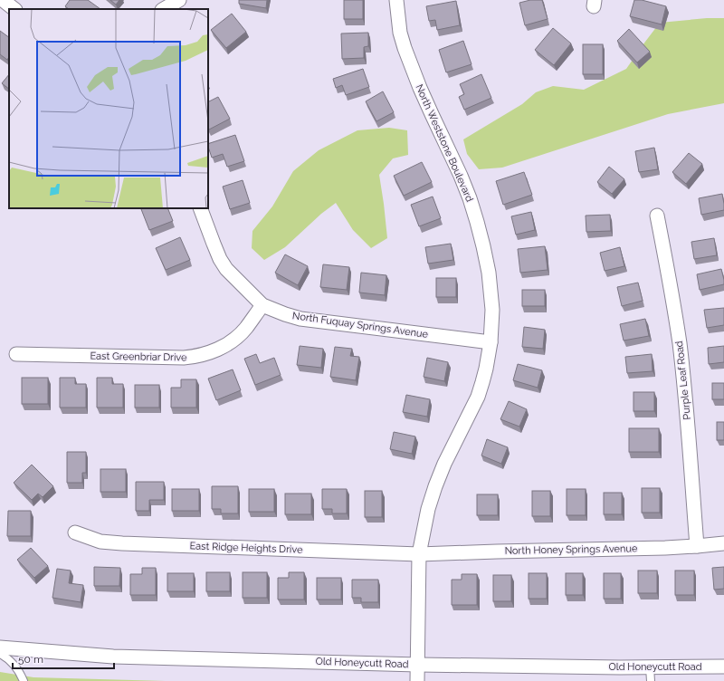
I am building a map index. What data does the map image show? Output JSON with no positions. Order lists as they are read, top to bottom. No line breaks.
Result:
{"streets":{"street":["North Weststone Boulevard","North Fuquay Springs Avenue","East Greenbriar Drive","Purple Leaf Road","East Ridge Heights Drive","North Honey Springs Avenue","Old Honeycutt Road"]},"crossings":[["North Weststone Boulevard","North Fuquay Springs Avenue"],["North Weststone Boulevard","East Ridge Heights Drive"],["North Weststone Boulevard","North Honey Springs Avenue"],["North Weststone Boulevard","Old Honeycutt Road"],["North Fuquay Springs Avenue","East Greenbriar Drive"],["Purple Leaf Road","North Honey Springs Avenue"],["East Ridge Heights Drive","North Honey Springs Avenue"]],"scale_bar":"50 m"}
